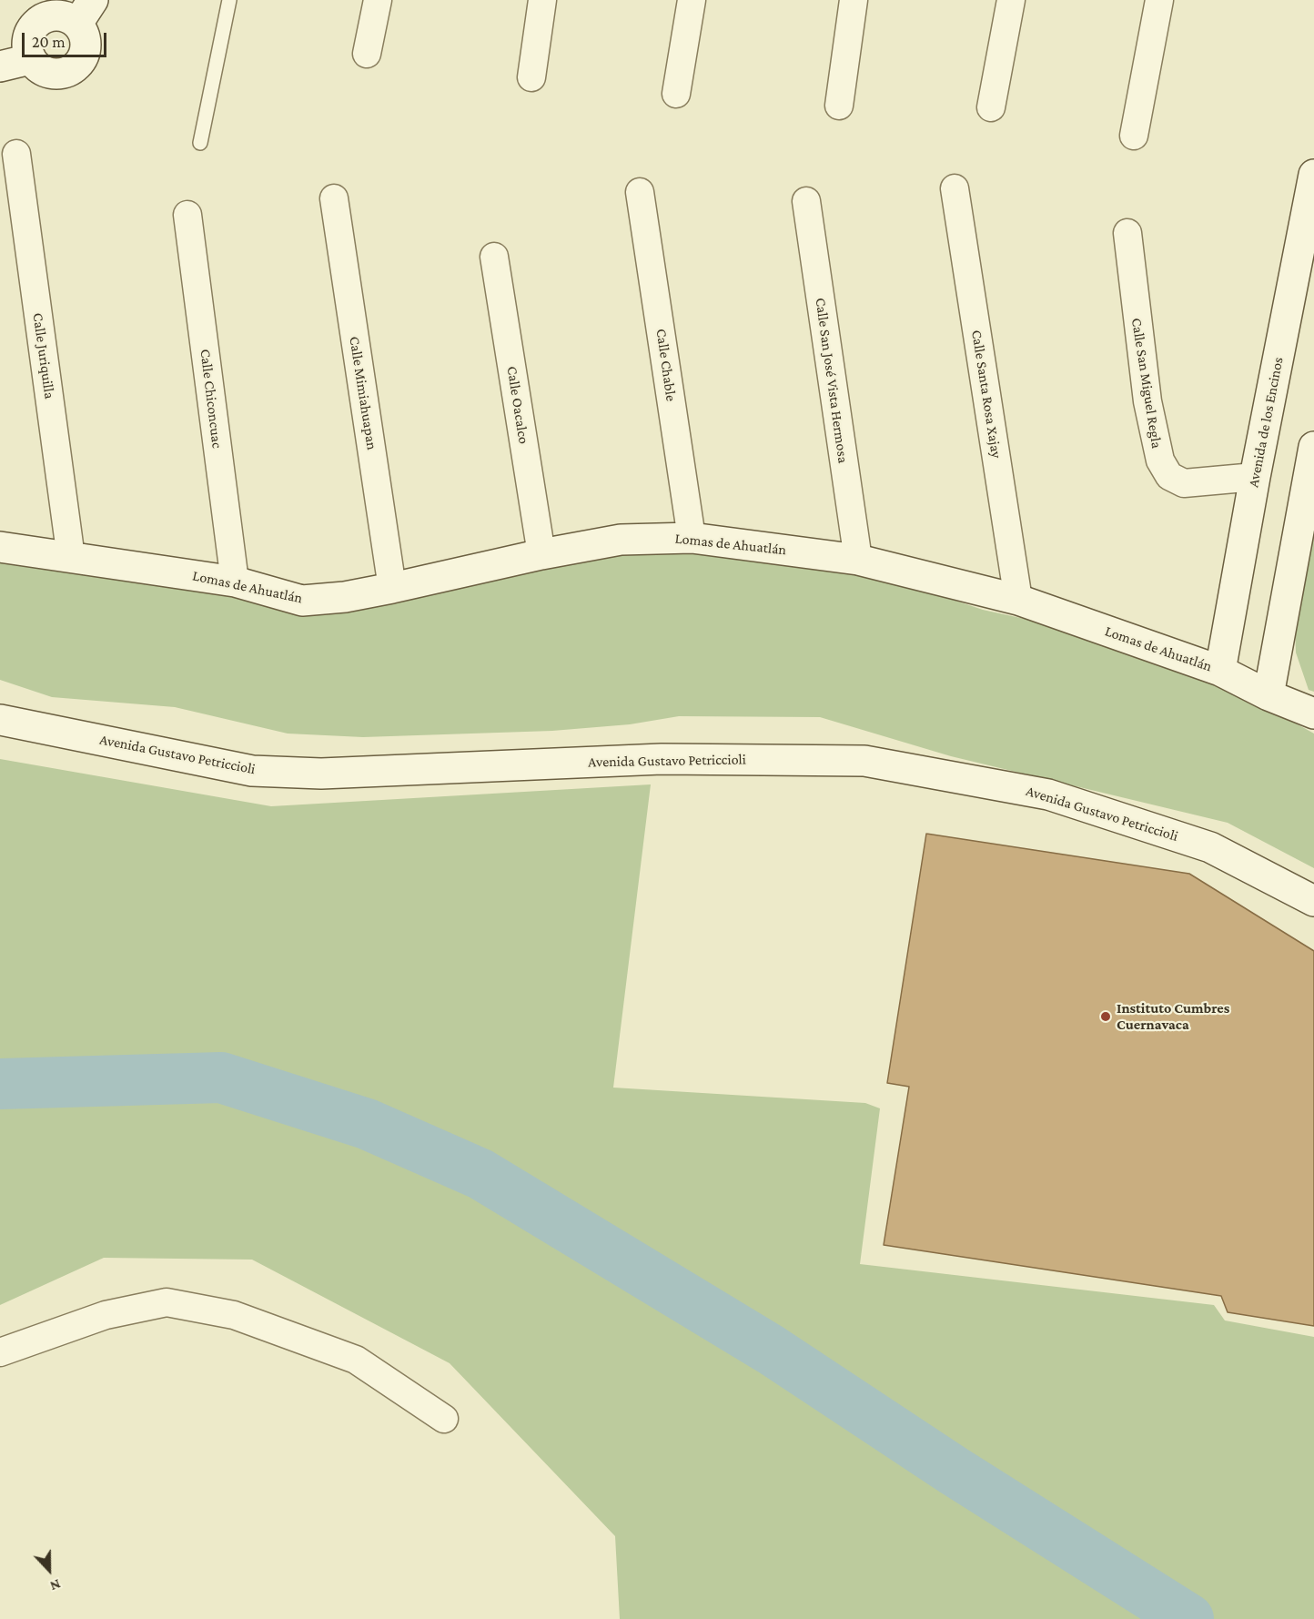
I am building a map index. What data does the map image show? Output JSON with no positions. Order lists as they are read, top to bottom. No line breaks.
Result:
{"streets":{"street":["Calle Juriquilla","Calle Chable","Calle San José Vista Hermosa","Calle San Miguel Regla","Calle Mimiahuapan","Calle Santa Rosa Xajay","Calle Chiconcuac","Calle Oacalco","Avenida de los Encinos","Lomas de Ahuatlán","Avenida Gustavo Petriccioli"]},"crossings":[["Calle Juriquilla","Lomas de Ahuatlán"],["Calle Chable","Lomas de Ahuatlán"],["Calle San José Vista Hermosa","Lomas de Ahuatlán"],["Calle San Miguel Regla","Avenida de los Encinos"],["Calle Mimiahuapan","Lomas de Ahuatlán"],["Calle Santa Rosa Xajay","Lomas de Ahuatlán"],["Calle Chiconcuac","Lomas de Ahuatlán"],["Calle Oacalco","Lomas de Ahuatlán"],["Avenida de los Encinos","Lomas de Ahuatlán"]],"places":["Instituto Cumbres Cuernavaca"],"scale_bar":"20 m","north":"bottom"}
